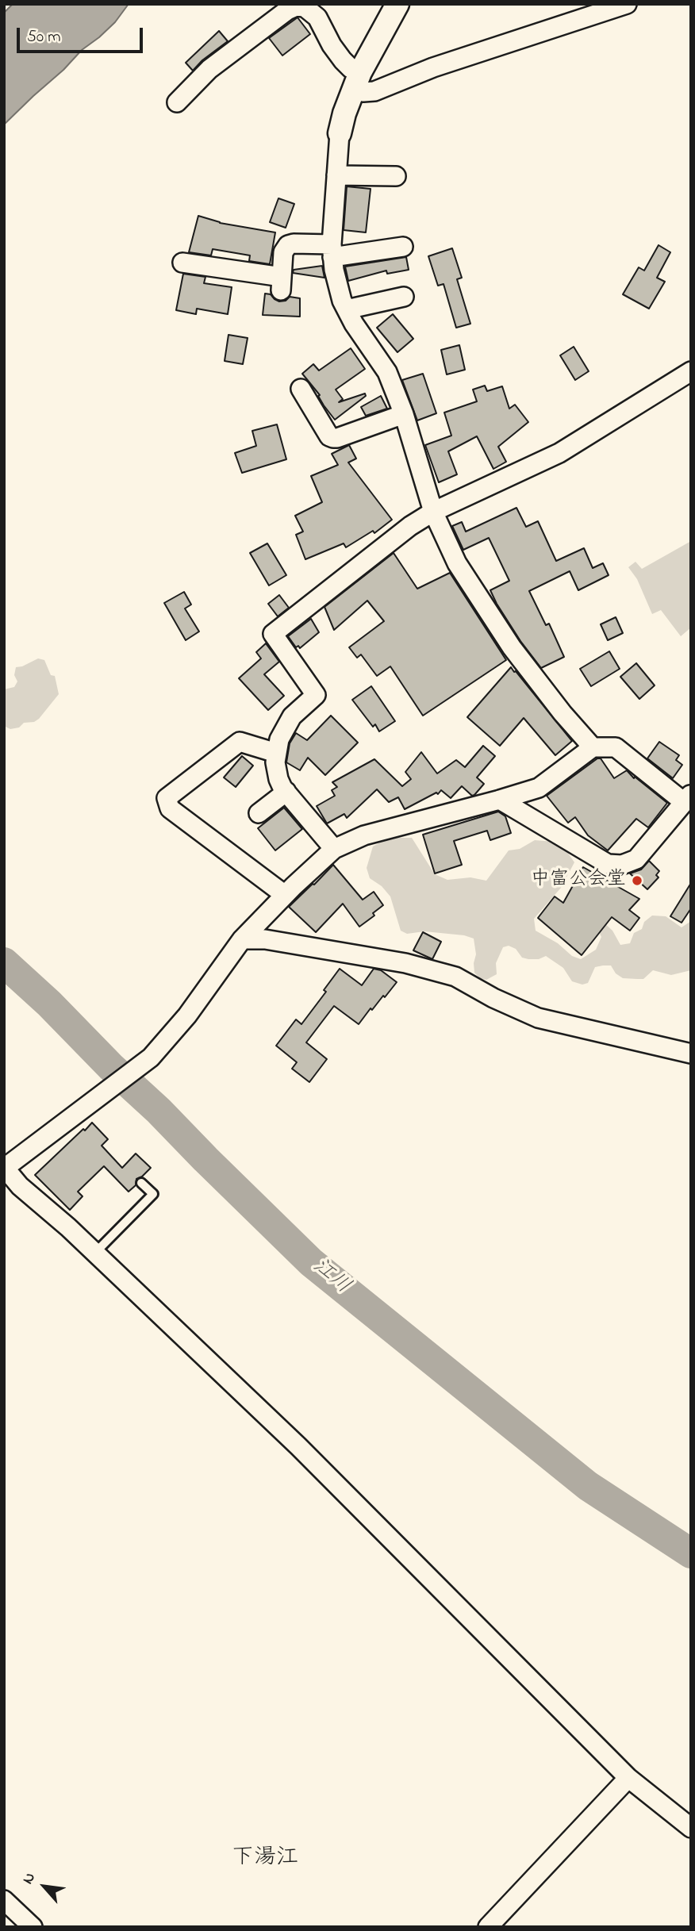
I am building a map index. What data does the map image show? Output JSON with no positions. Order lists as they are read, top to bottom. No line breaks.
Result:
{"districts":["下湯江"],"water":["江川"],"places":["中富公会堂"],"scale_bar":"50 m","north":"top left"}
